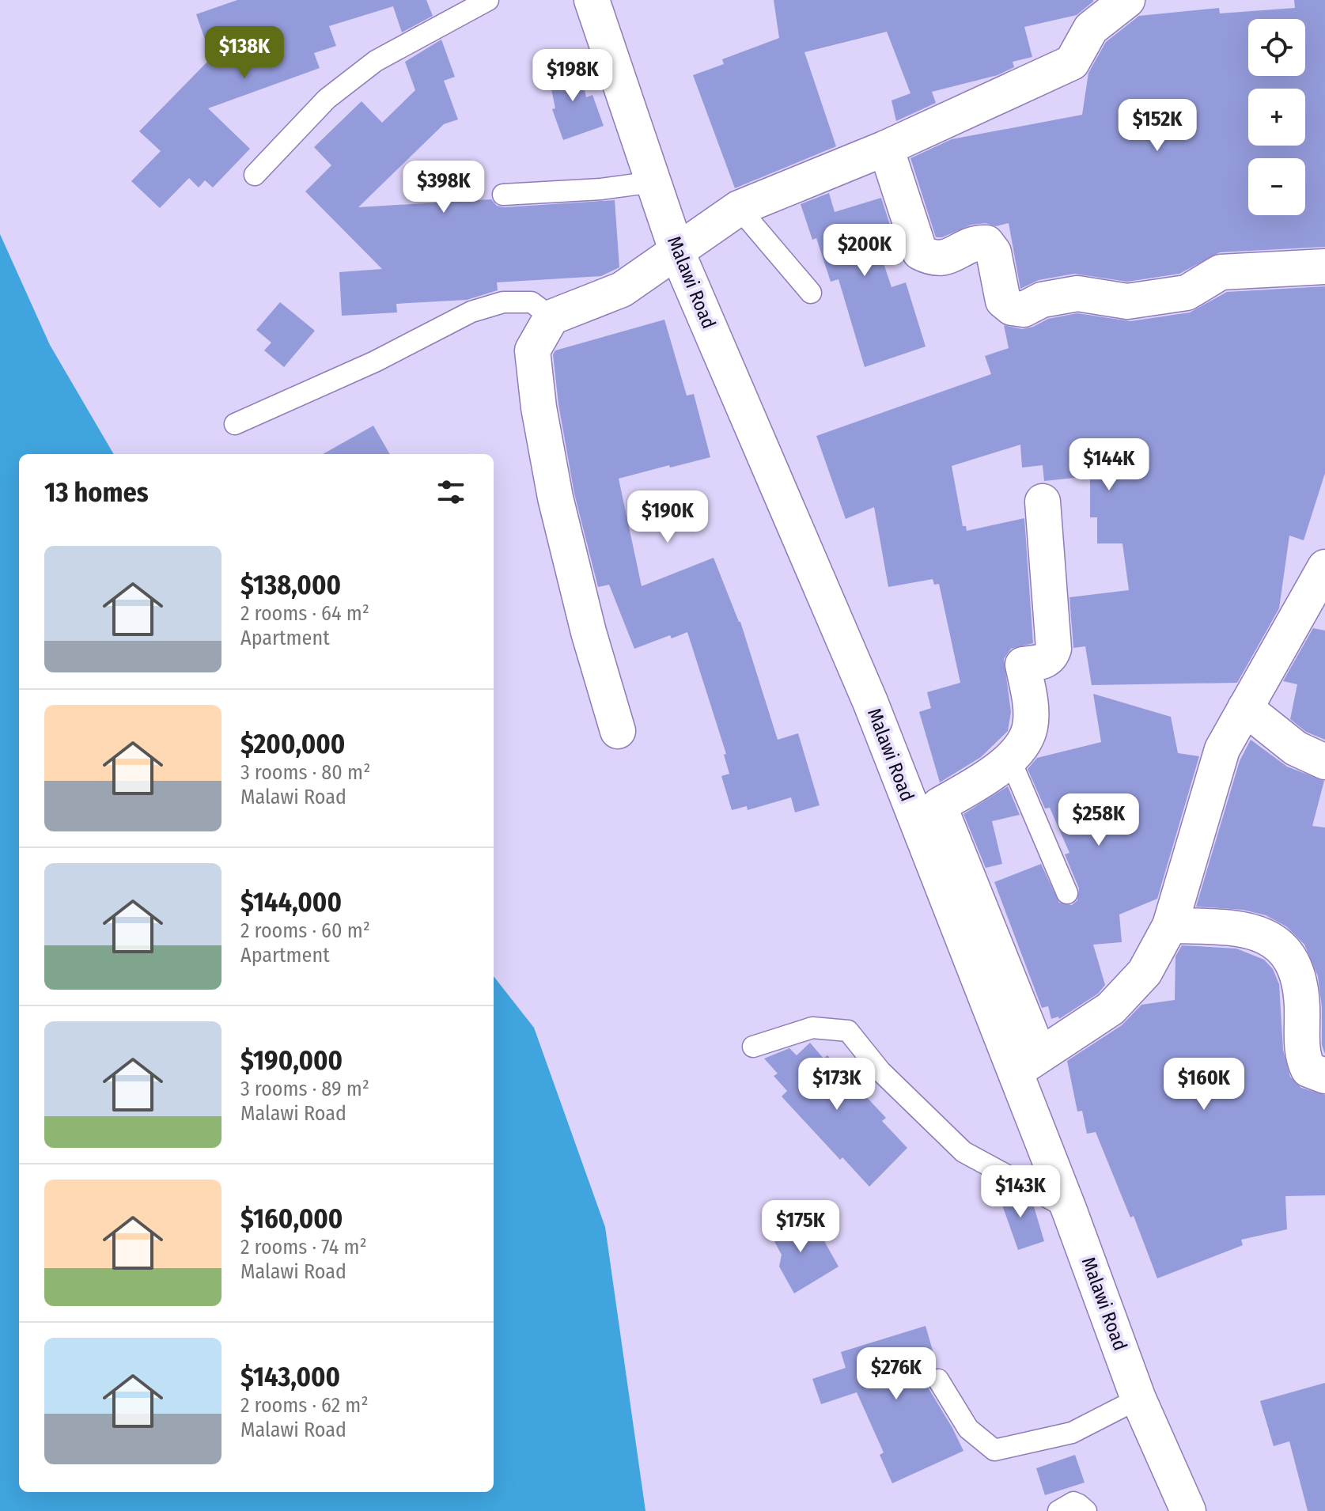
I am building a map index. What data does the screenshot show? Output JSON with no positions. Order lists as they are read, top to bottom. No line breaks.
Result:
{"streets":{"street":["Malawi Road"]},"page":{"map_buttons":["+","−"],"price":["$138K","$198K","$152K","$398K","$200K","$144K","$190K","$258K","$173K","$160K","$143K","$175K","$276K"],"heading":"13 homes","list":[{"name":"$138,000","note":"2 rooms · 64 m² · Apartment"},{"name":"$200,000","note":"3 rooms · 80 m² · Malawi Road"},{"name":"$144,000","note":"2 rooms · 60 m² · Apartment"},{"name":"$190,000","note":"3 rooms · 89 m² · Malawi Road"},{"name":"$160,000","note":"2 rooms · 74 m² · Malawi Road"},{"name":"$143,000","note":"2 rooms · 62 m² · Malawi Road"}]}}
